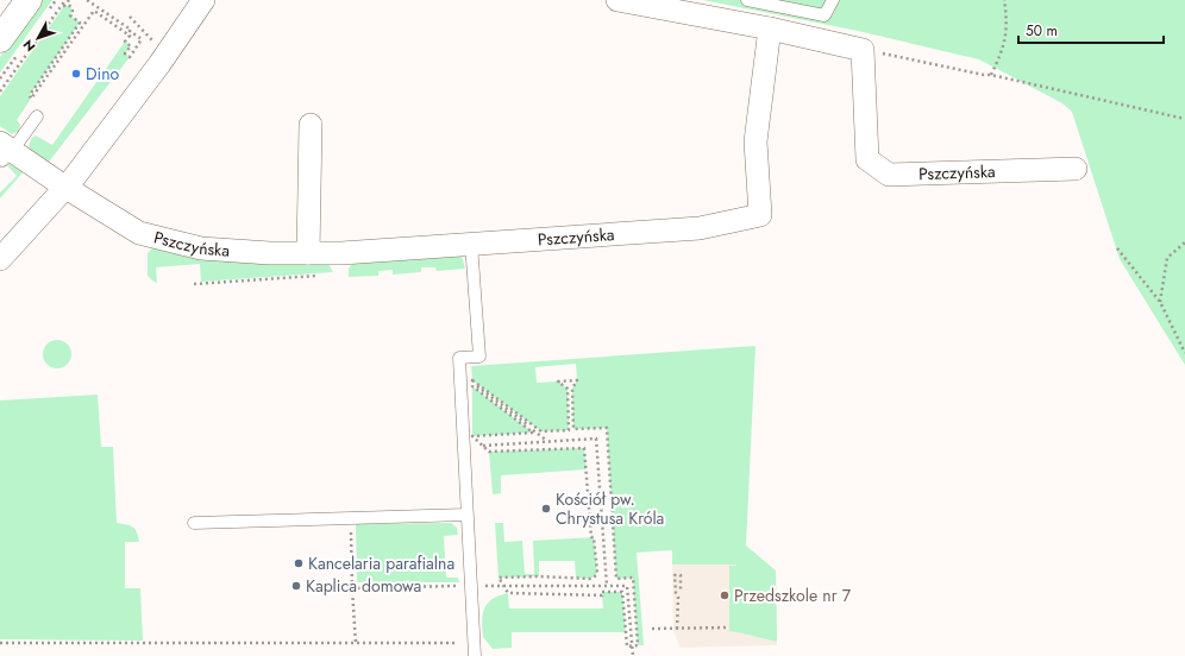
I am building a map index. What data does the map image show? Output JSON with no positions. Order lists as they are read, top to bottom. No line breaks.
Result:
{"streets":{"street":["Pszczyńska"]},"places":["Dino","Kościół pw. Chrystusa Króla","Kancelaria parafialna","Kaplica domowa","Przedszkole nr 7"],"scale_bar":"50 m","north":"bottom left"}
